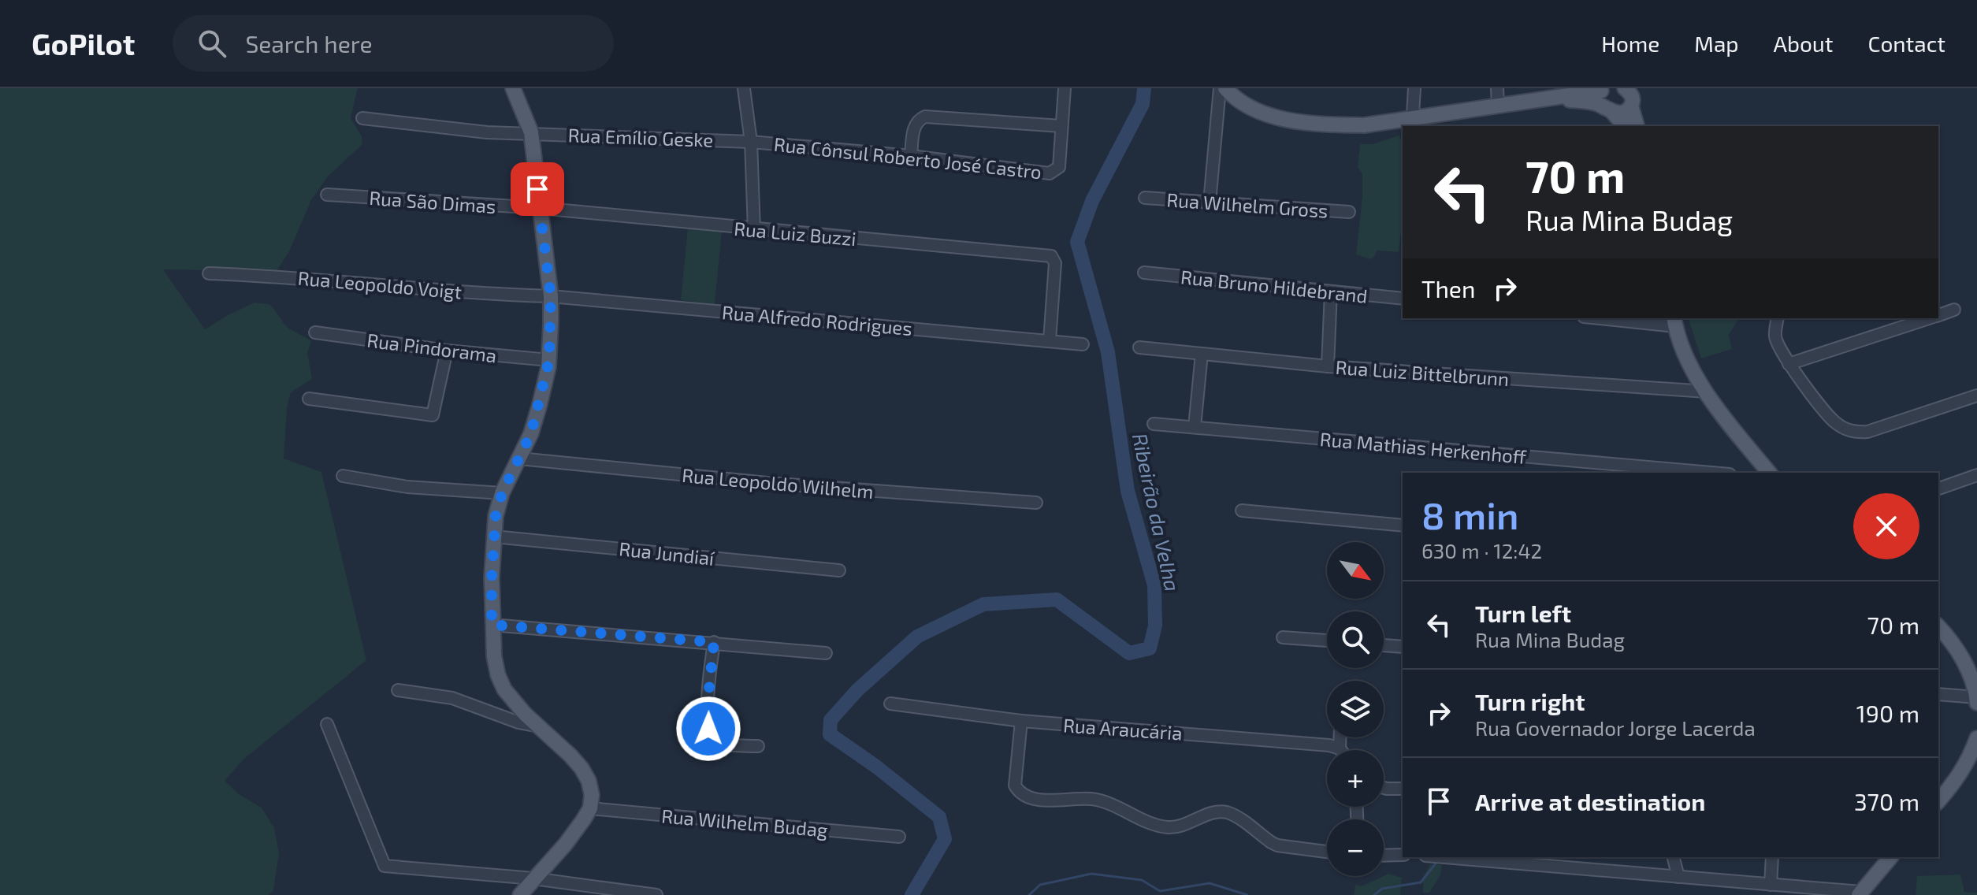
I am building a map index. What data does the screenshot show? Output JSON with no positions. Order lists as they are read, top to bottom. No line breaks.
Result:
{"streets":{"street":["Rua Emílio Geske","Rua Cônsul Roberto José Castro","Rua São Dimas","Rua Wilhelm Gross","Rua Luiz Buzzi","Rua Leopoldo Voigt","Rua Bruno Hildebrand","Rua Alfredo Rodrigues","Rua Pindorama","Rua Luiz Bittelbrunn","Rua Mathias Herkenhoff","Rua Leopoldo Wilhelm","Rua Jundiaí","Rua Araucária","Rua Wilhelm Budag"]},"crossings":[["Rua Emílio Geske","Rua Cônsul Roberto José Castro"],["Rua São Dimas","Rua Luiz Buzzi"],["Rua Luiz Buzzi","Rua Alfredo Rodrigues"],["Rua Leopoldo Voigt","Rua Alfredo Rodrigues"]],"water":["Ribeirão da Velha"],"north":"bottom right","page":{"header":"GoPilot","search":"Search here","nav":["Home","Map","About","Contact"],"turn":["70 m","Rua Mina Budag"],"then":"Then","heading":["8 min","630 m · 12:42"],"map_buttons":["+","−"],"list":[{"name":"Turn left","note":"Rua Mina Budag","value":"70 m"},{"name":"Turn right","note":"Rua Governador Jorge Lacerda","value":"190 m"},{"name":"Arrive at destination","value":"370 m"}]}}
